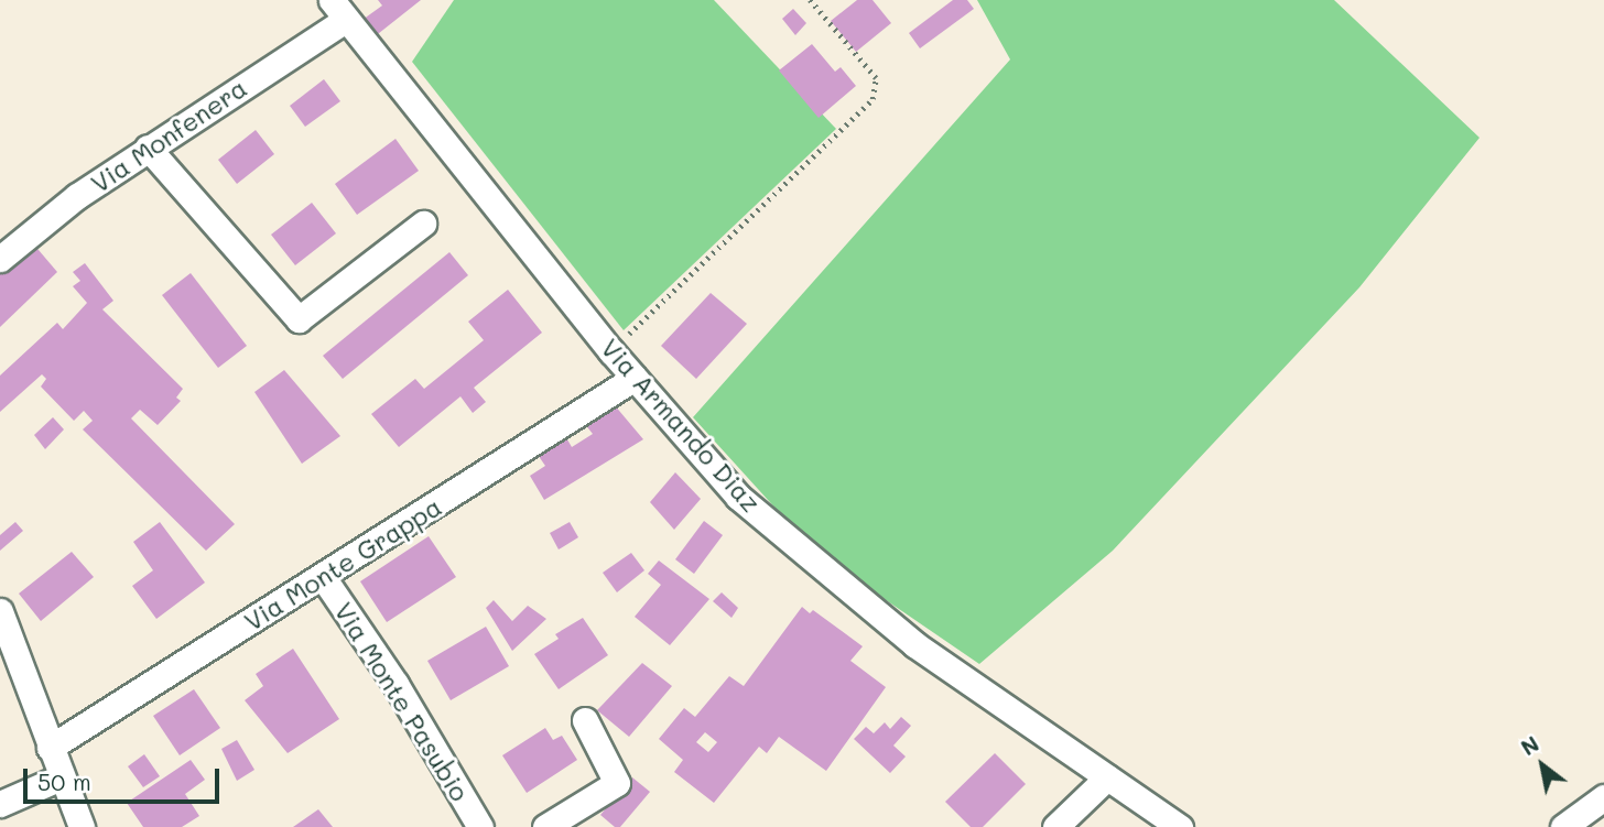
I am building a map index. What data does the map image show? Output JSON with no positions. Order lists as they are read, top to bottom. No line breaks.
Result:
{"streets":{"street":["Via Monfenera","Via Armando Diaz","Via Monte Grappa","Via Monte Pasubio"]},"crossings":[["Via Monfenera","Via Armando Diaz"],["Via Armando Diaz","Via Monte Grappa"],["Via Monte Grappa","Via Monte Pasubio"]],"scale_bar":"50 m","north":"top left"}
